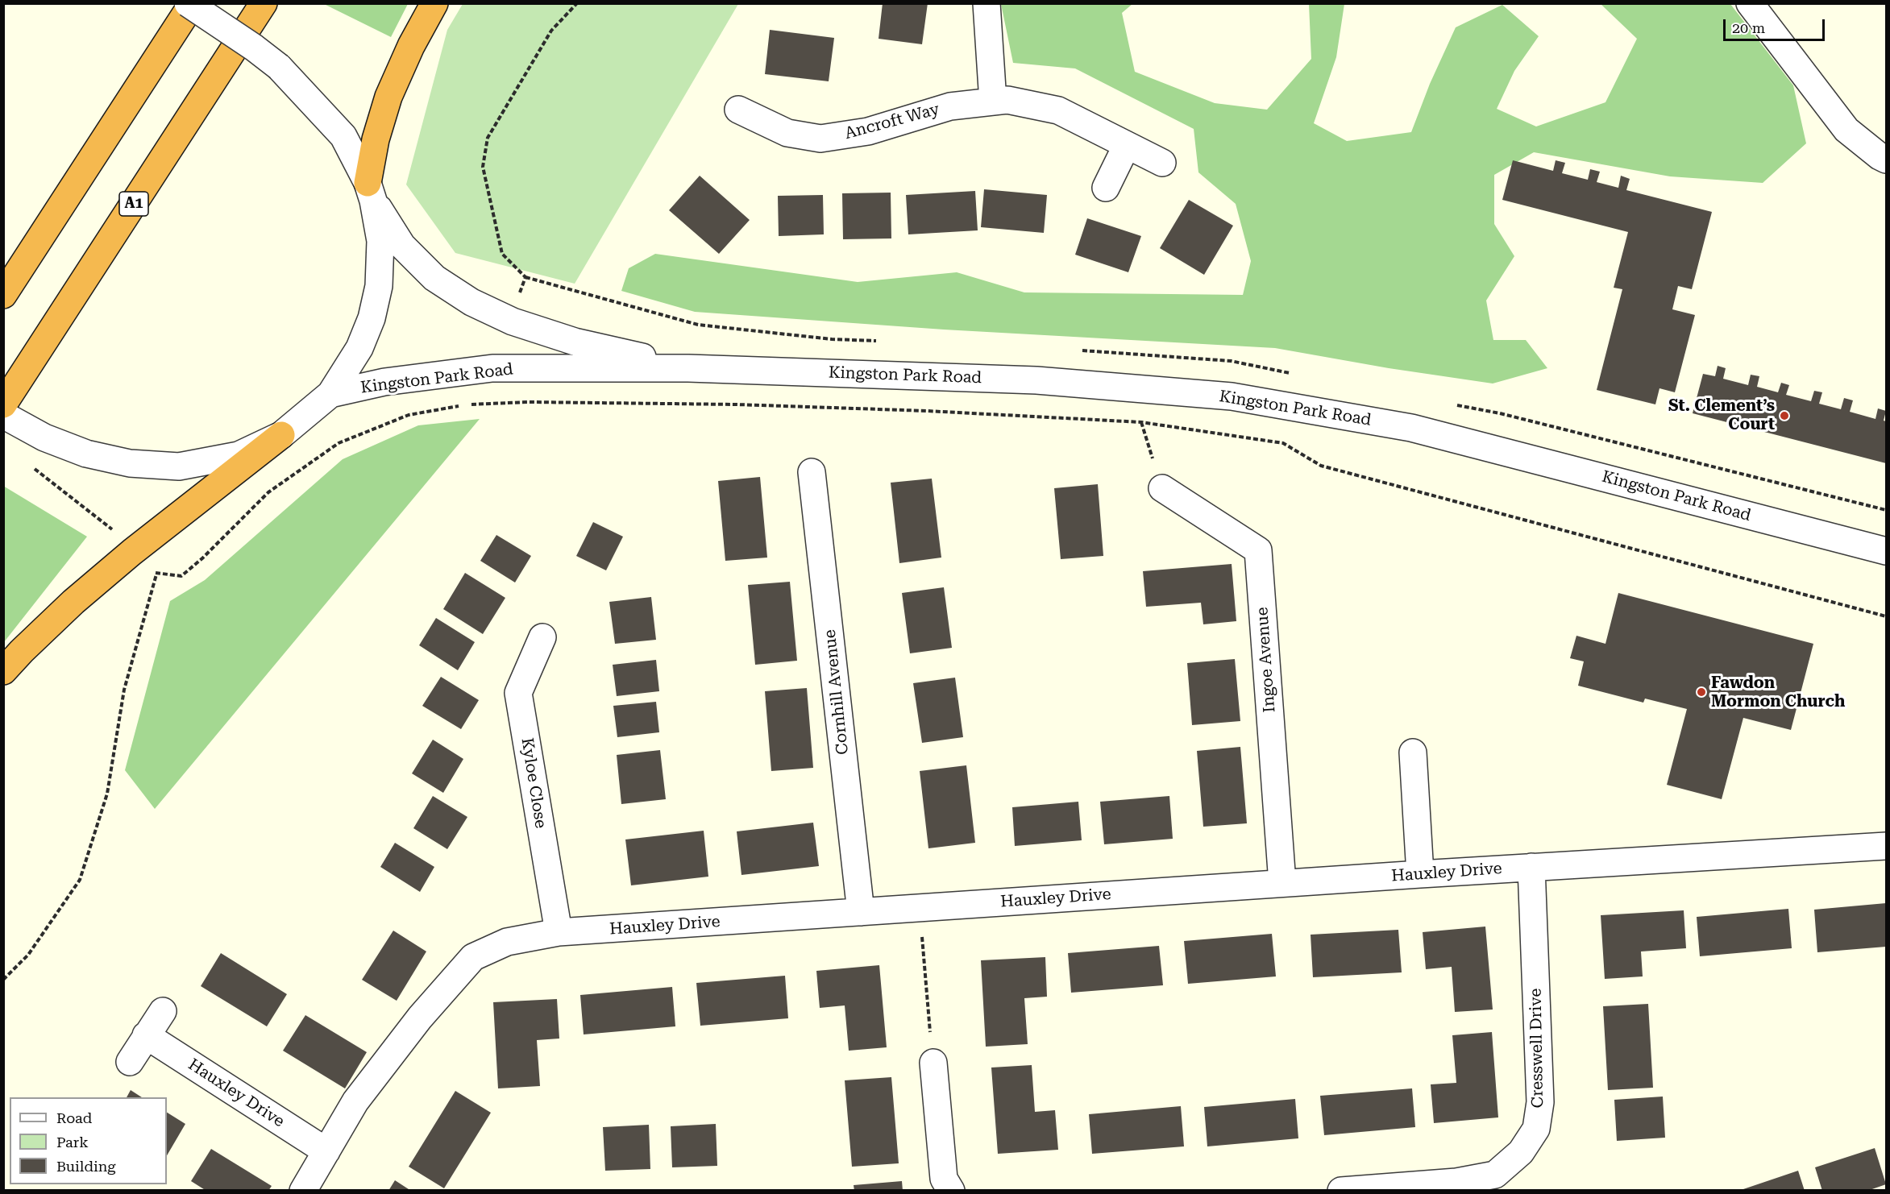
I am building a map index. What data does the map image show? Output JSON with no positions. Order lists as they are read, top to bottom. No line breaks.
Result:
{"streets":{"highway":["A1"],"street":["Ancroft Way","Kingston Park Road","Ingoe Avenue","Cornhill Avenue","Kyloe Close","Hauxley Drive","Cresswell Drive"]},"crossings":[["Ingoe Avenue","Hauxley Drive"],["Cornhill Avenue","Hauxley Drive"],["Kyloe Close","Hauxley Drive"],["Hauxley Drive","Cresswell Drive"]],"places":["St. Clement’s Court","Fawdon Mormon Church"],"legend":["Road","Park","Building"],"scale_bar":"20 m"}
